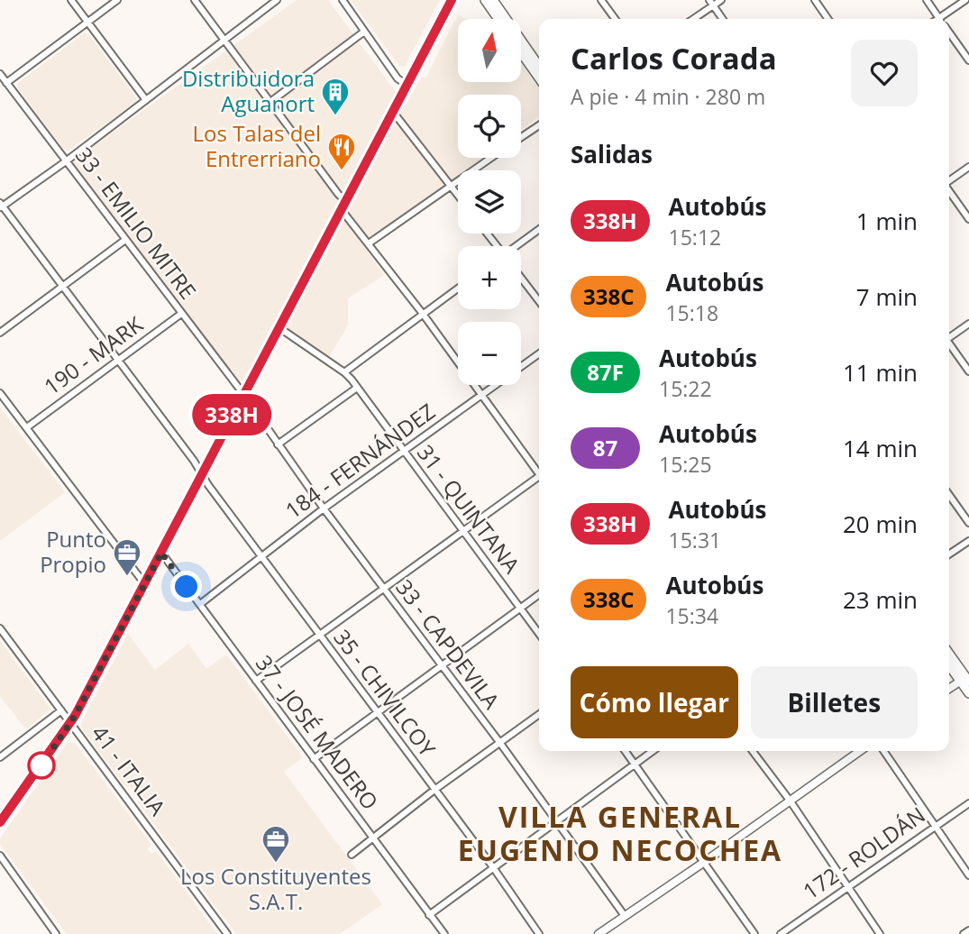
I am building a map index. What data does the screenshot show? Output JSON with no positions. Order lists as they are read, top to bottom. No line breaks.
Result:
{"streets":{"street":["33 - EMILIO MITRE","190 - MARK","184 - FERNÁNDEZ","31 - QUINTANA","33 - CAPDEVILA","35 - CHIVILCOY","37 - JOSÉ MADERO","41 - ITALIA","172 - ROLDÁN"]},"crossings":[["33 - EMILIO MITRE","190 - MARK"],["33 - EMILIO MITRE","33 - CAPDEVILA"],["190 - MARK","35 - CHIVILCOY"],["184 - FERNÁNDEZ","31 - QUINTANA"],["184 - FERNÁNDEZ","33 - CAPDEVILA"],["184 - FERNÁNDEZ","35 - CHIVILCOY"],["184 - FERNÁNDEZ","37 - JOSÉ MADERO"]],"districts":["VILLA GENERAL EUGENIO NECOCHEA"],"places":{"building":["Distribuidora Aguanort"],"restaurant":["Los Talas del Entrerriano"],"office":["Punto Propio","Los Constituyentes S.A.T."]},"lines":["bus line 338H"],"north":"top","page":{"on_map":"338H","map_buttons":["+","−"],"heading":[["Carlos Corada","A pie · 4 min · 280 m"],"Salidas"],"list":[{"mark":"338H","name":"Autobús","note":"15:12","value":"1 min"},{"mark":"338C","name":"Autobús","note":"15:18","value":"7 min"},{"mark":"87F","name":"Autobús","note":"15:22","value":"11 min"},{"mark":"87","name":"Autobús","note":"15:25","value":"14 min"},{"mark":"338H","name":"Autobús","note":"15:31","value":"20 min"},{"mark":"338C","name":"Autobús","note":"15:34","value":"23 min"}],"buttons":["Cómo llegar","Billetes"]}}
